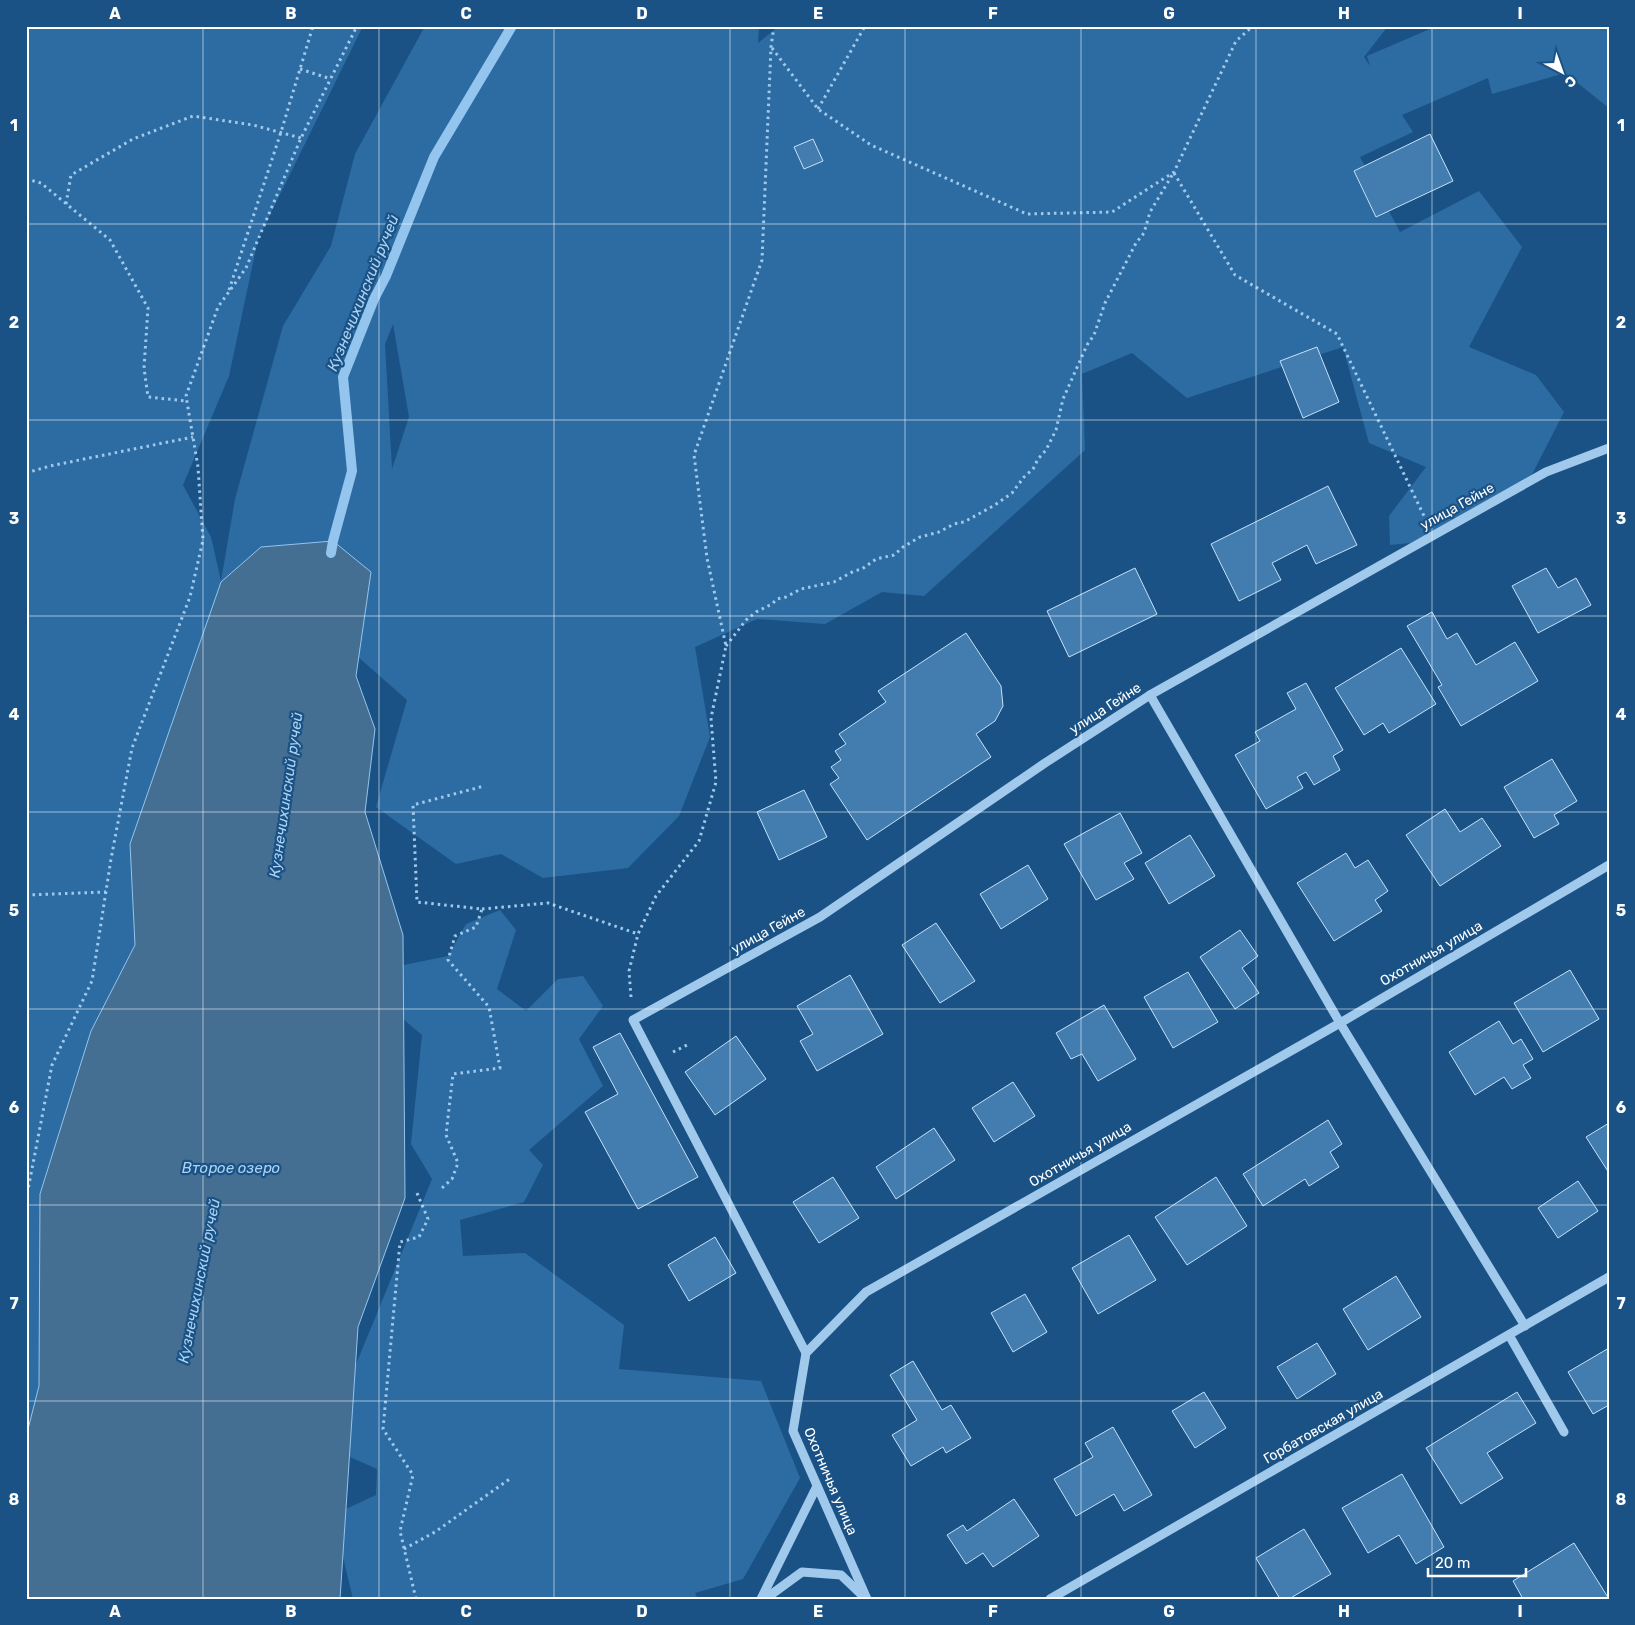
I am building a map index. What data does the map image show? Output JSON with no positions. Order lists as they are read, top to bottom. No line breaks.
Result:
{"streets":{"street":["улица Гейне","Охотничья улица","Горбатовская улица"]},"water":["Кузнечихинский ручей","Второе озеро"],"scale_bar":"20 m","north":"bottom right","grid":{"columns":["A","B","C","D","E","F","G","H","I"],"rows":["1","2","3","4","5","6","7","8"]}}
